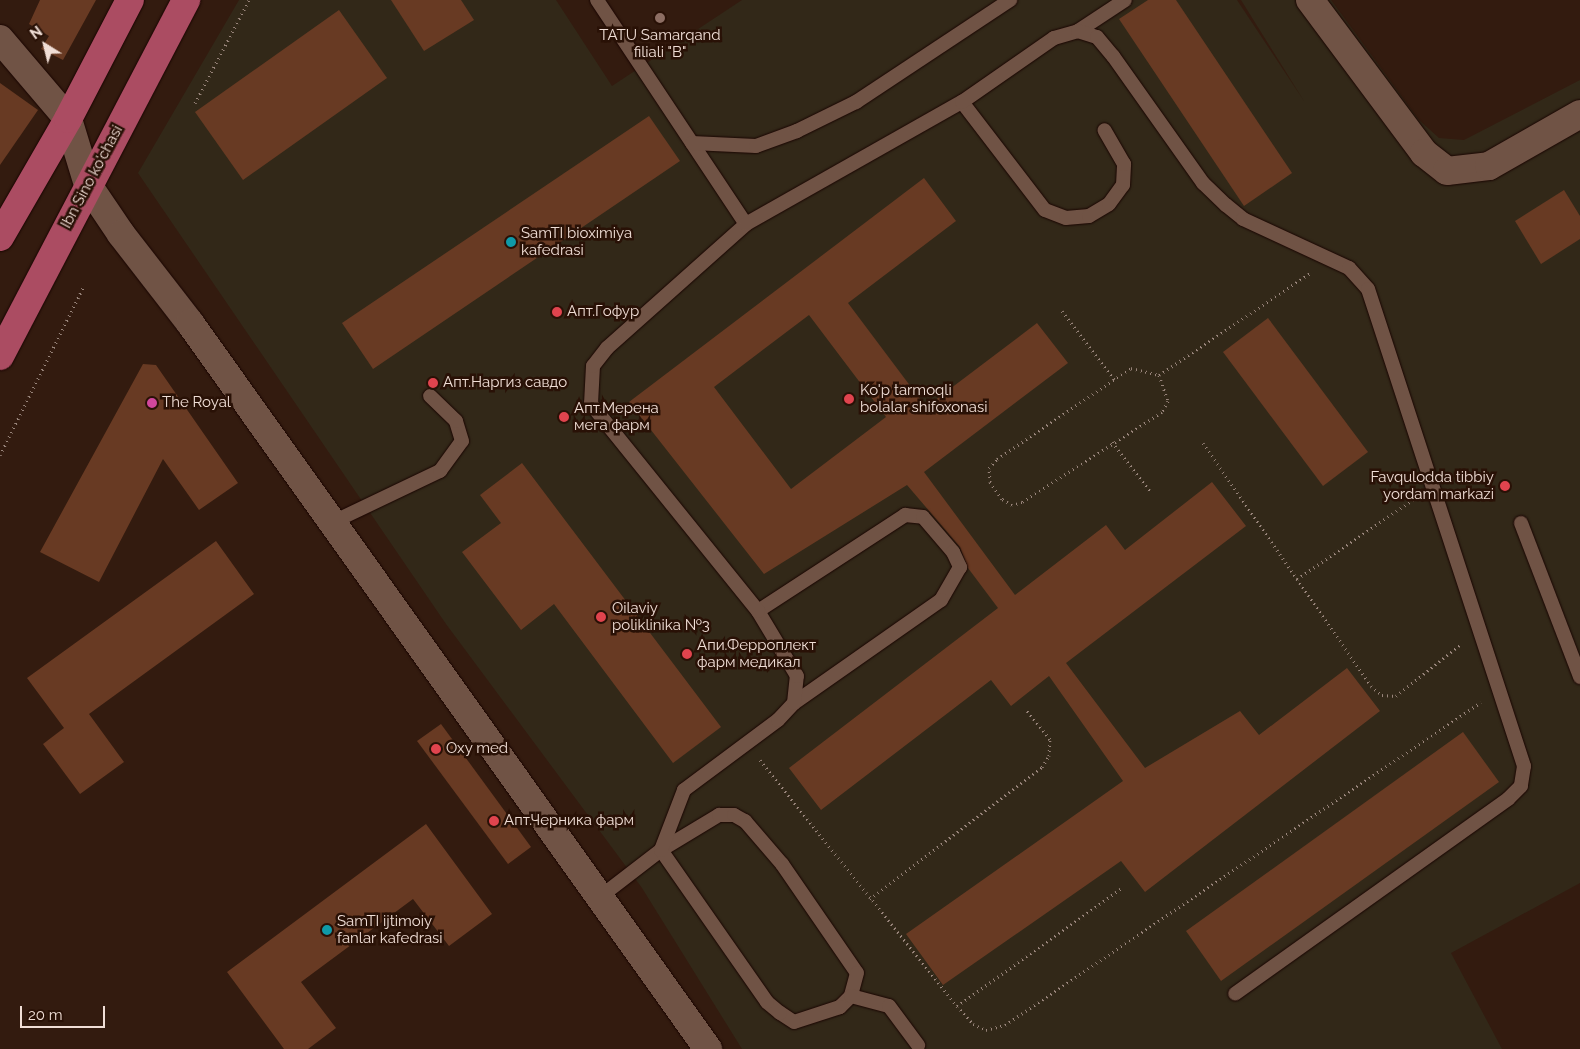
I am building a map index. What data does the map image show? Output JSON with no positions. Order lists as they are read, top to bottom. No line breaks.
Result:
{"streets":{"main road":["Ibn Sino ko'chasi"]},"places":["TATU Samarqand filiali \"B\"","SamTI bioximiya kafedrasi","Апт.Гофур","Апт.Наргиз савдо","Ko'p tarmoqli bolalar shifoxonasi","The Royal","Апт.Мерена мега фарм","Favqulodda tibbiy yordam markazi","Oilaviy poliklinika №3","Апи.Ферроплект фарм медикал","Oxy med","Апт.Черника фарм","SamTI ijtimoiy fanlar kafedrasi"],"scale_bar":"20 m","north":"top left"}
